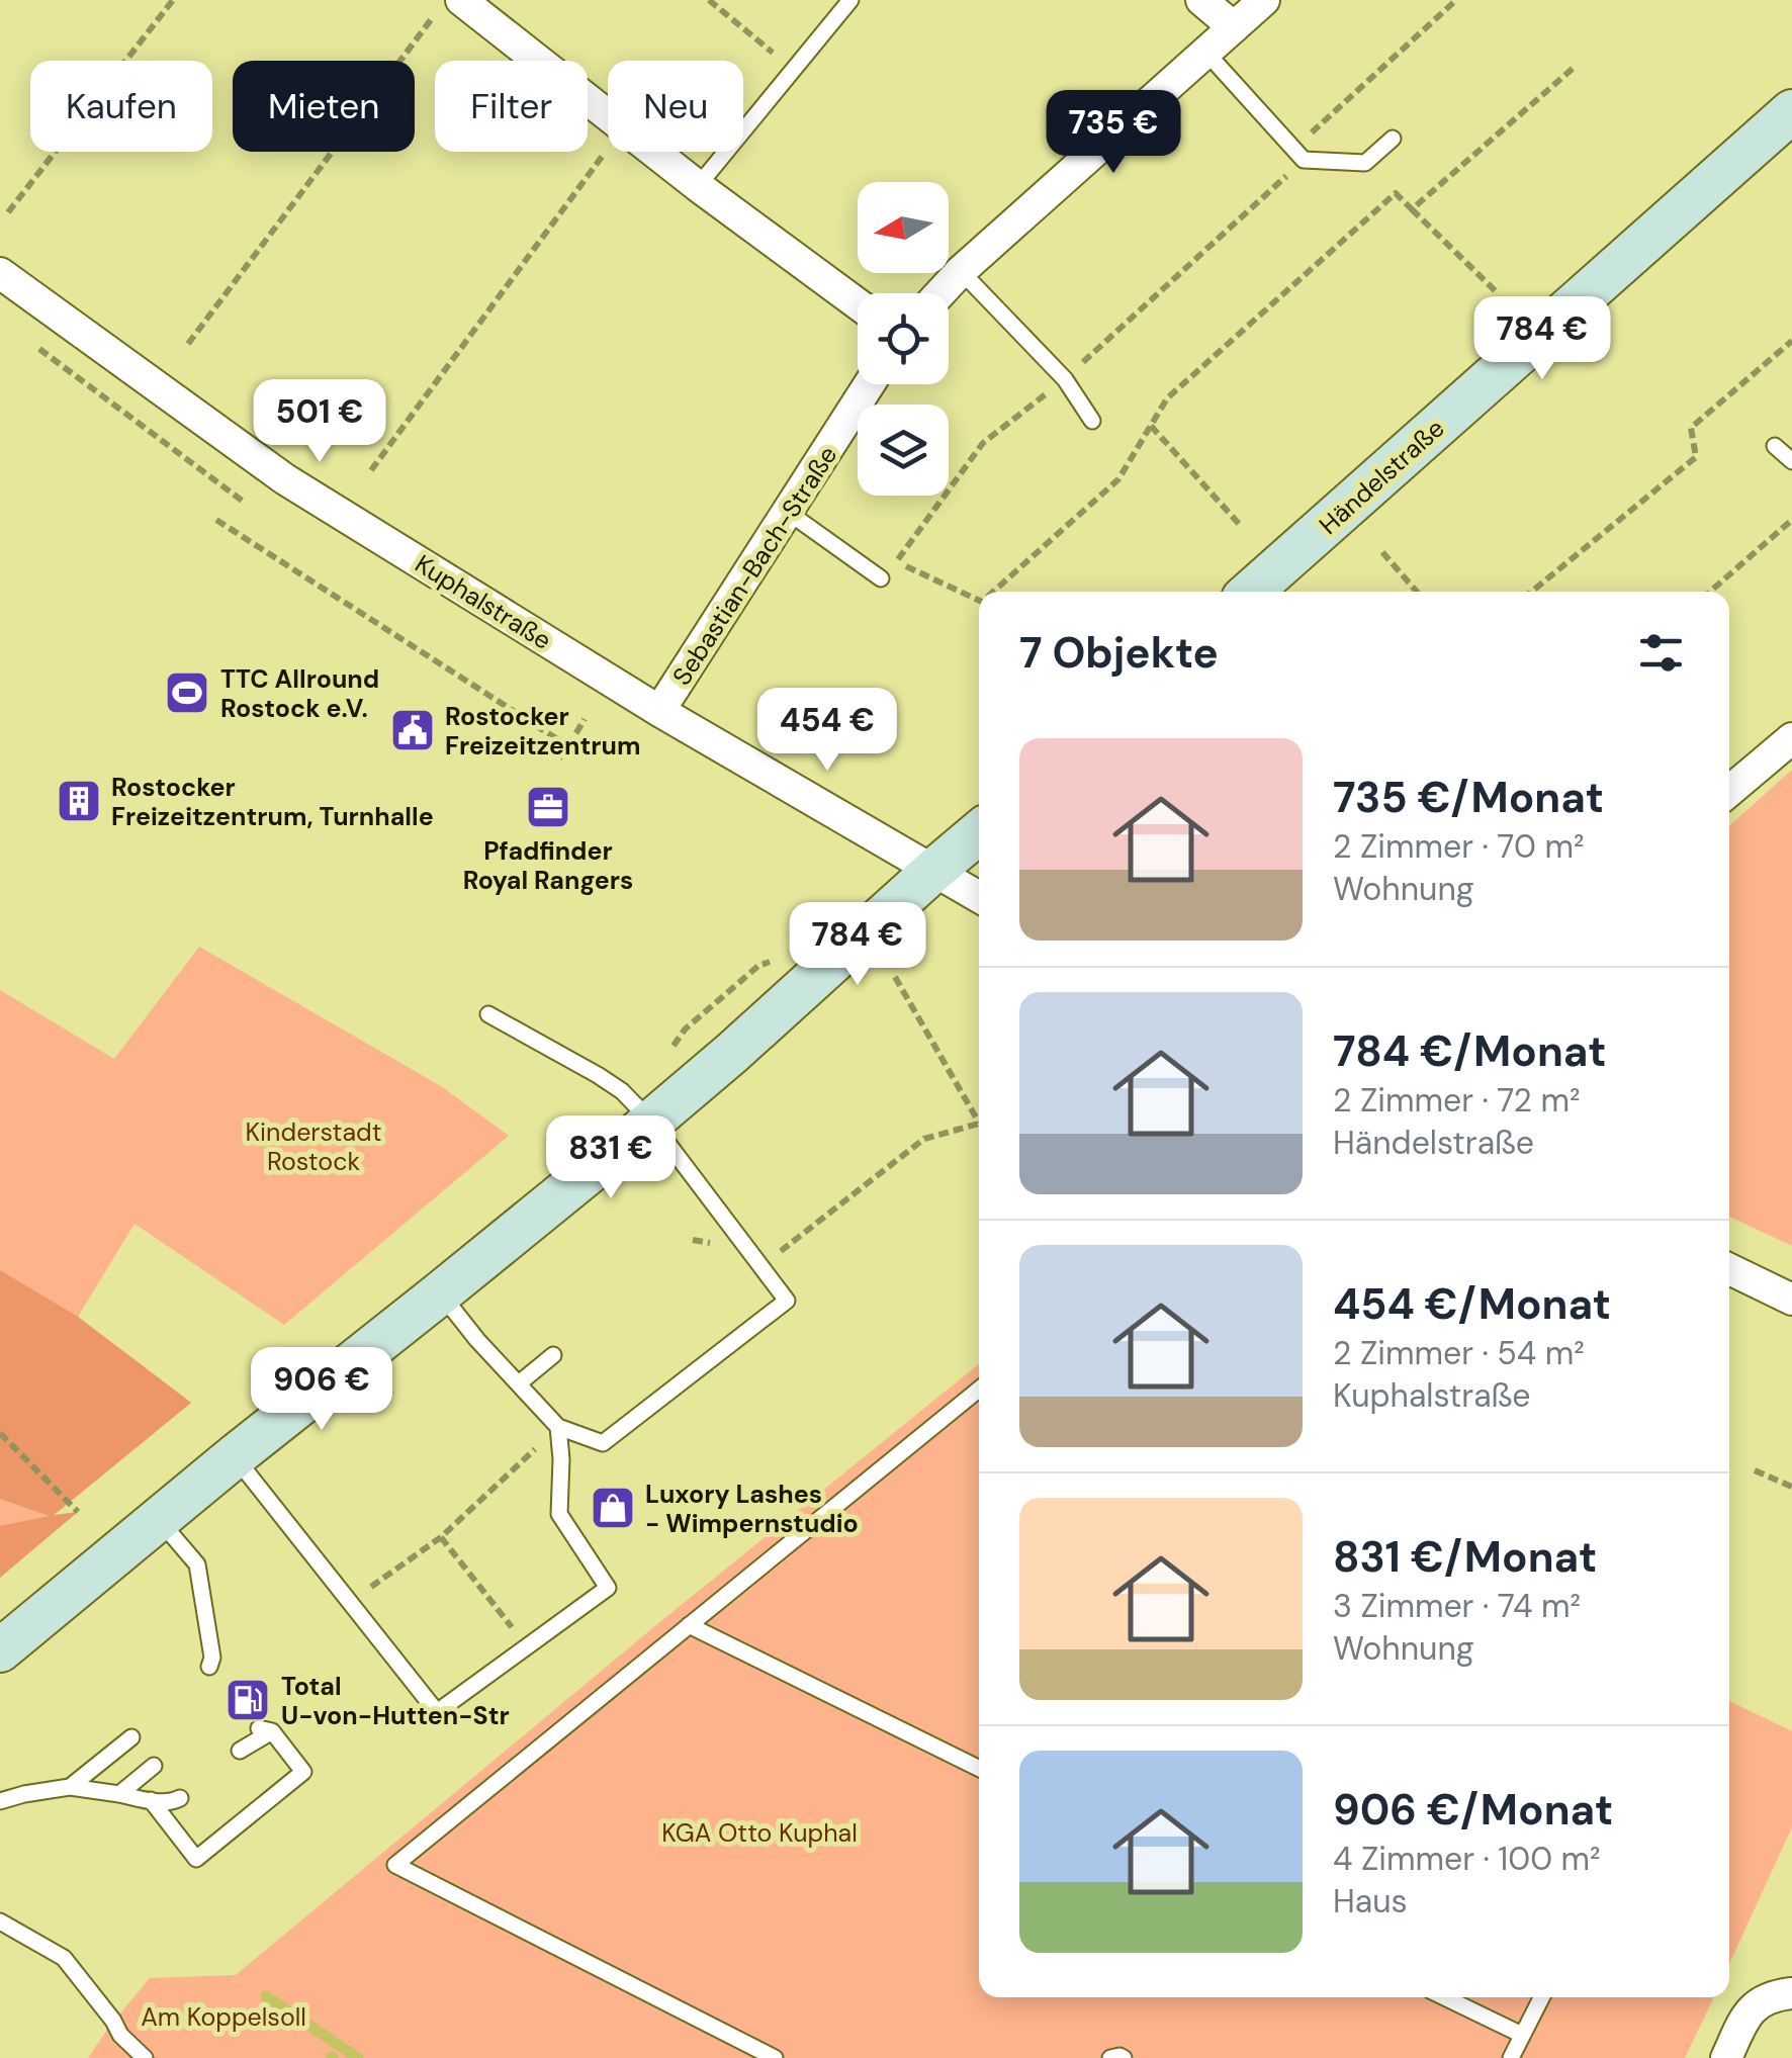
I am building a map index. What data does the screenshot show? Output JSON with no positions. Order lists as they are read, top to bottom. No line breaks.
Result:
{"streets":{"street":["Händelstraße","Sebastian-Bach-Straße","Kuphalstraße"]},"crossings":[["Sebastian-Bach-Straße","Kuphalstraße"]],"parks":["Kinderstadt Rostock","KGA Otto Kuphal","Am Koppelsoll"],"places":{"sports":["TTC Allround Rostock e.V."],"public building":["Rostocker Freizeitzentrum"],"building":["Rostocker Freizeitzentrum, Turnhalle"],"office":["Pfadfinder Royal Rangers"],"shop":["Luxory Lashes - Wimpernstudio"],"fuel station":["Total U-von-Hutten-Str"]},"north":"left","page":{"chip":["Kaufen","Mieten","Filter","Neu"],"price":["735 €","784 €","501 €","454 €","784 €","831 €","906 €"],"heading":"7 Objekte","list":[{"name":"735 €/Monat","note":"2 Zimmer · 70 m² · Wohnung"},{"name":"784 €/Monat","note":"2 Zimmer · 72 m² · Händelstraße"},{"name":"454 €/Monat","note":"2 Zimmer · 54 m² · Kuphalstraße"},{"name":"831 €/Monat","note":"3 Zimmer · 74 m² · Wohnung"},{"name":"906 €/Monat","note":"4 Zimmer · 100 m² · Haus"}]}}
